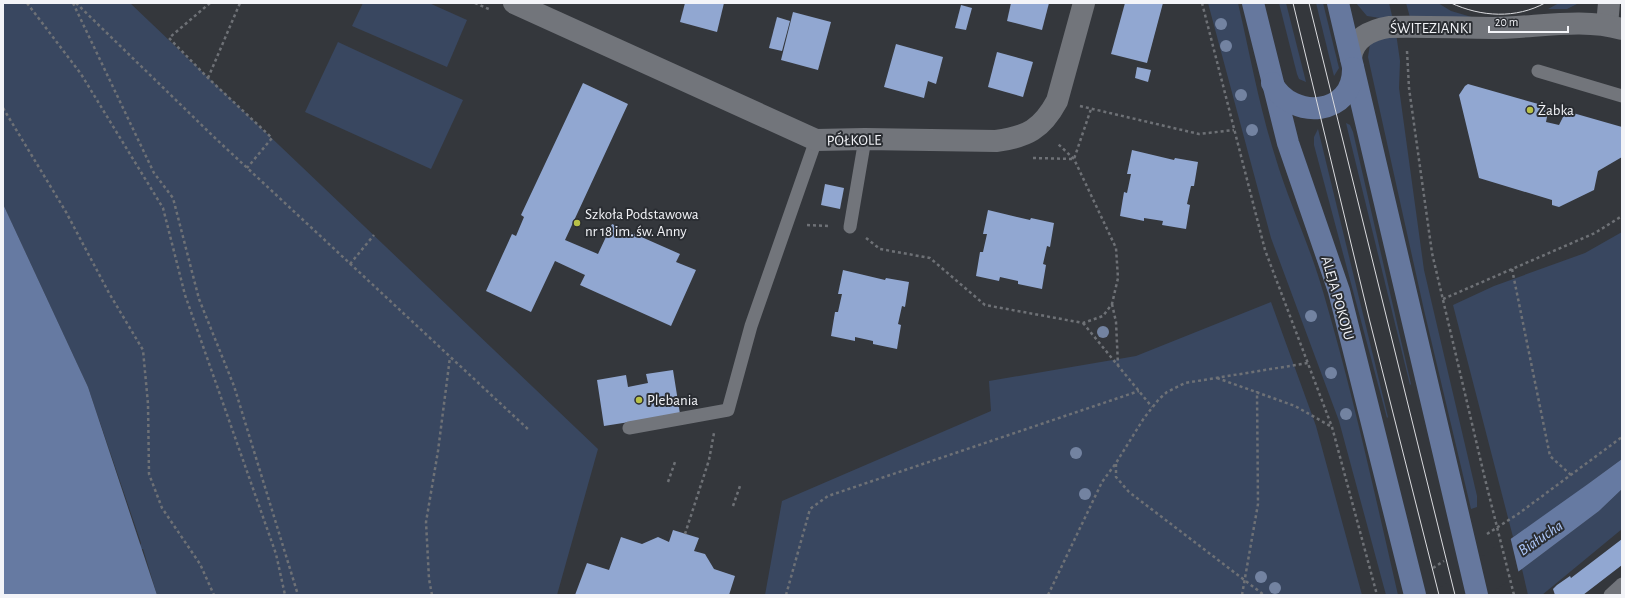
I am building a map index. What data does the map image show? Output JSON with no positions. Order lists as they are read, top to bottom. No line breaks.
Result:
{"streets":{"main road":["ALEJA POKOJU"],"street":["ŚWITEZIANKI","PÓŁKOLE"]},"water":["Białucha"],"places":["Żabka","Szkoła Podstawowa nr 18 im. św. Anny","Plebania"],"scale_bar":"20 m"}
